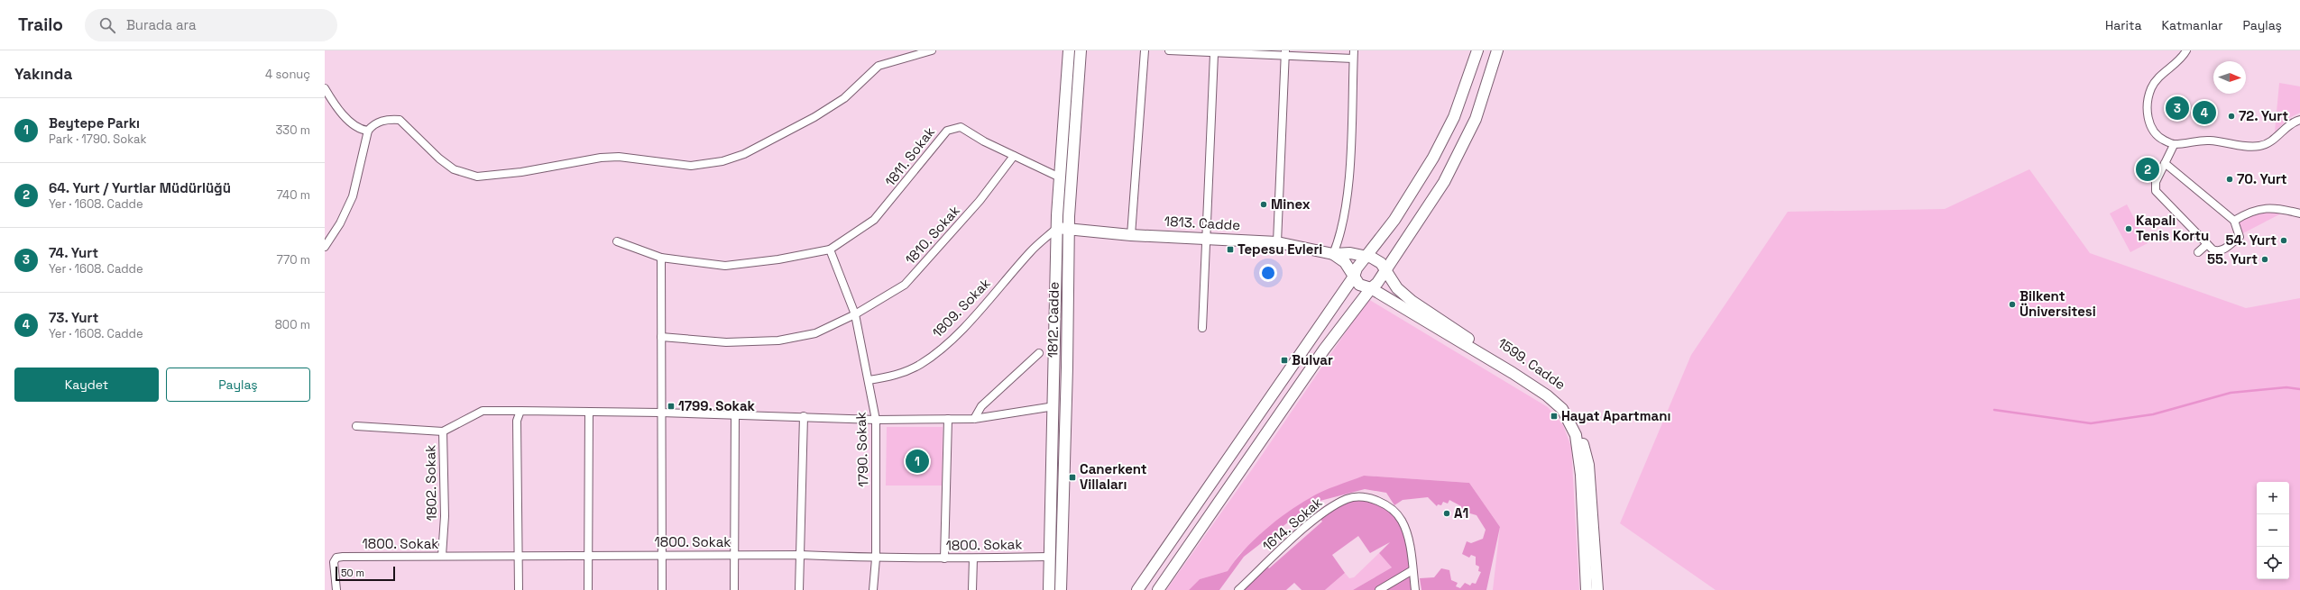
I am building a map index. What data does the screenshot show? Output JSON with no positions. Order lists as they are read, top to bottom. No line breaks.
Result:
{"streets":{"street":["1811. Sokak","1813. Cadde","1810. Sokak","1809. Sokak","1812. Cadde","1599. Cadde","1790. Sokak","1802. Sokak","1614. Sokak","1800. Sokak"]},"crossings":[["1811. Sokak","1810. Sokak"],["1811. Sokak","1812. Cadde"],["1811. Sokak","1790. Sokak"],["1813. Cadde","1809. Sokak"],["1813. Cadde","1812. Cadde"],["1813. Cadde","1599. Cadde"],["1810. Sokak","1790. Sokak"],["1809. Sokak","1812. Cadde"],["1809. Sokak","1790. Sokak"],["1812. Cadde","1800. Sokak"],["1790. Sokak","1800. Sokak"],["1802. Sokak","1800. Sokak"]],"places":{"other":["72. Yurt","70. Yurt","Minex","Kapalı Tenis Kortu","54. Yurt","55. Yurt","Bilkent Üniversitesi","A1"],"transit":["Tepesu Evleri","Bulvar","1799. Sokak","Hayat Apartmanı","Canerkent Villaları"]},"scale_bar":"50 m","north":"right","page":{"header":"Trailo","search":"Burada ara","nav":["Harita","Katmanlar","Paylaş"],"heading":["Yakında","4 sonuç"],"pins":["3","4","2","1"],"list":[{"mark":"1","name":"Beytepe Parkı","note":"Park · 1790. Sokak","value":"330 m"},{"mark":"2","name":"64. Yurt / Yurtlar Müdürlüğü","note":"Yer · 1608. Cadde","value":"740 m"},{"mark":"3","name":"74. Yurt","note":"Yer · 1608. Cadde","value":"770 m"},{"mark":"4","name":"73. Yurt","note":"Yer · 1608. Cadde","value":"800 m"}],"buttons":["Kaydet","Paylaş"],"map_buttons":["+","−"],"scale":"50 m"}}
